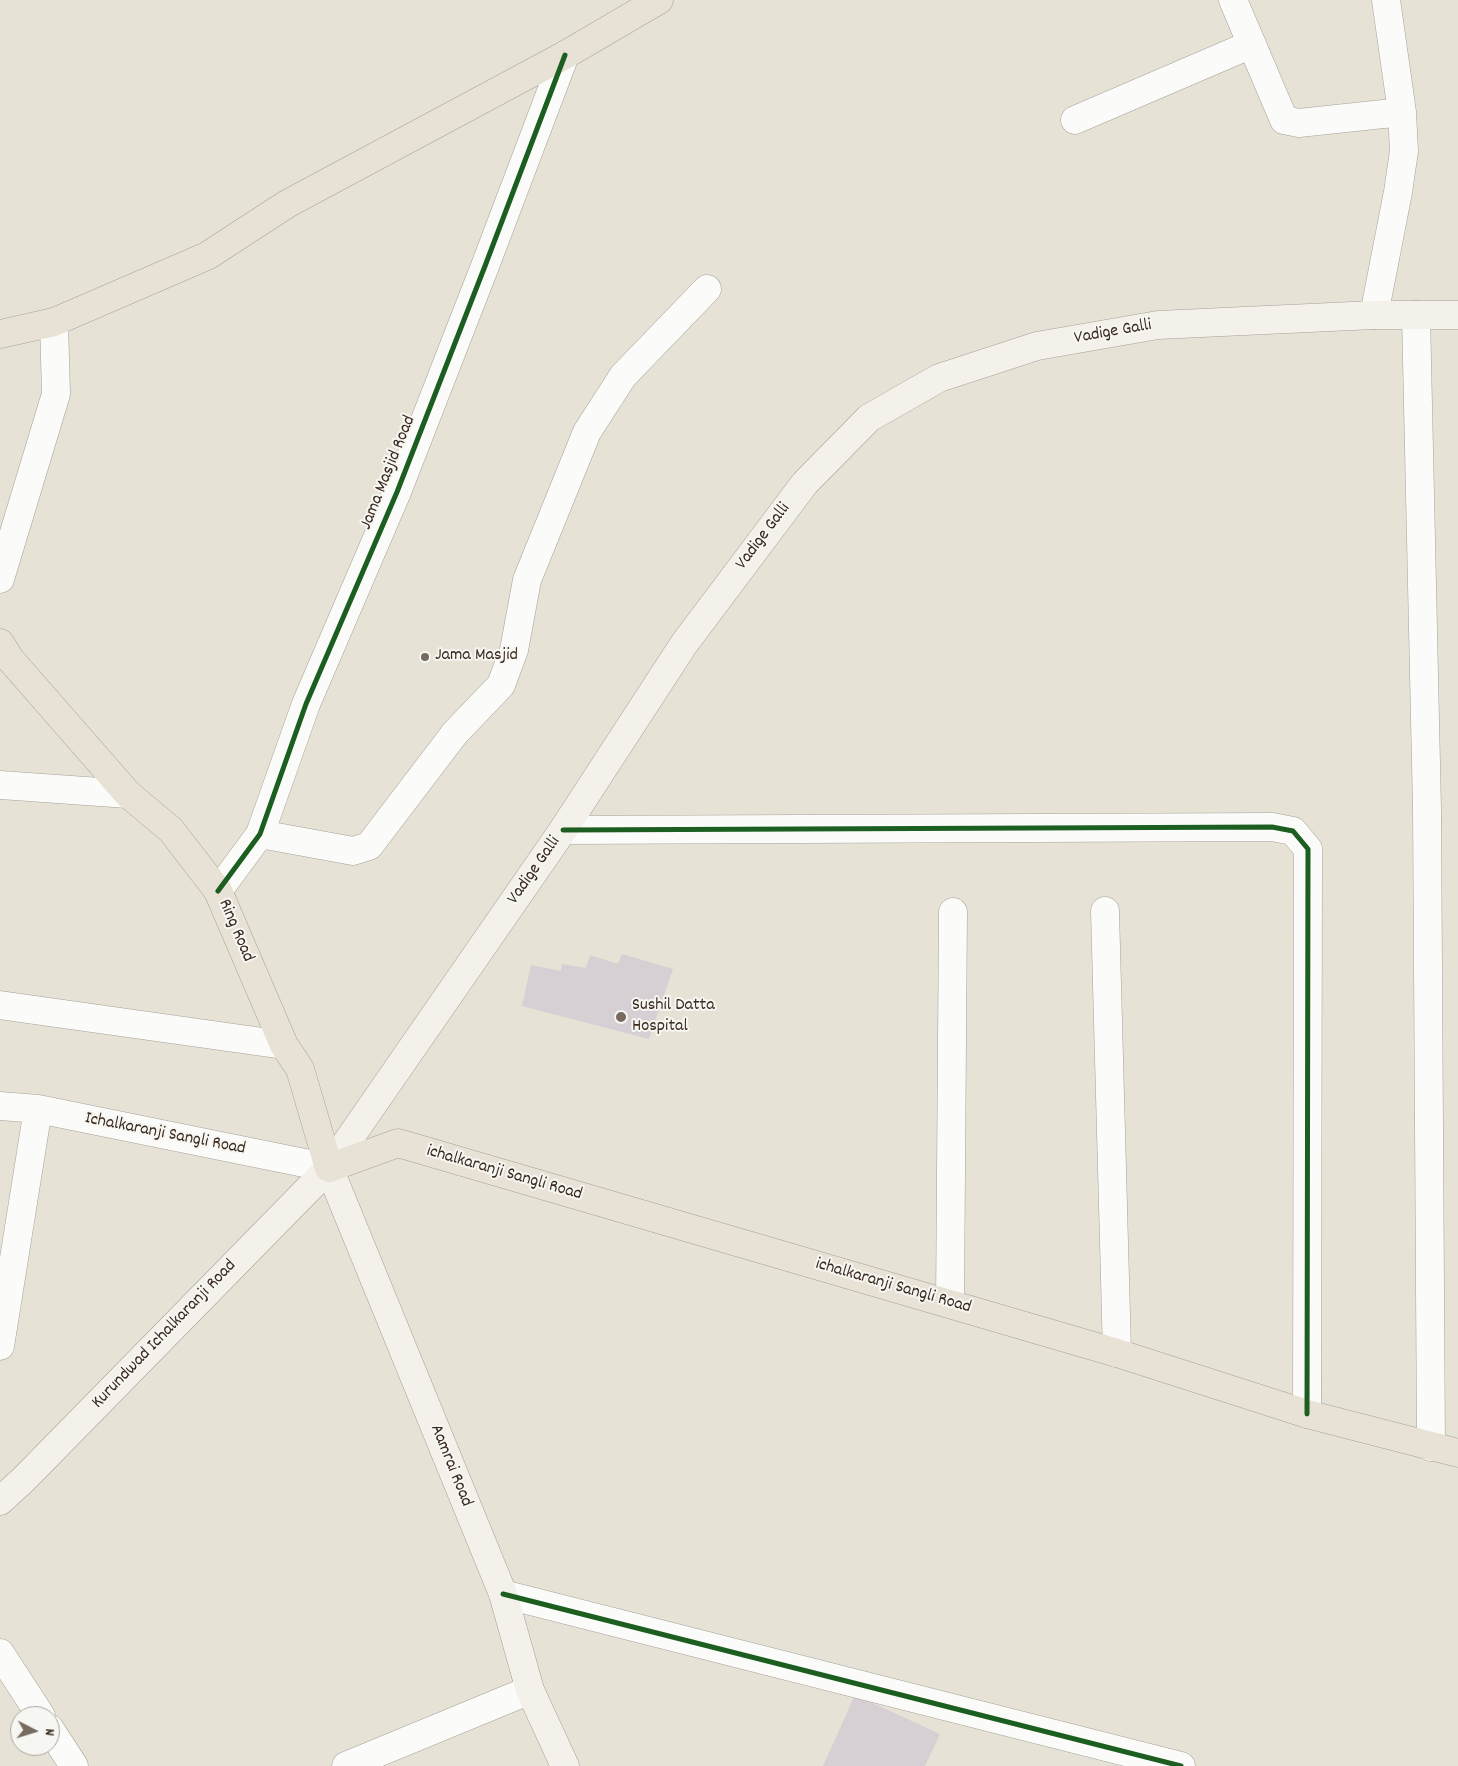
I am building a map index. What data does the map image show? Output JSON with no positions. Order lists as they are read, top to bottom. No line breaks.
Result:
{"streets":{"main road":["Vadige Galli","Ring Road","ichalkaranji Sangli Road","Kurundwad Ichalkaranji Road","Aamrai Road"],"street":["Jama Masjid Road","Ichalkaranji Sangli Road"]},"crossings":[["Vadige Galli","Ring Road"],["Vadige Galli","Ichalkaranji Sangli Road"],["Vadige Galli","ichalkaranji Sangli Road"],["Vadige Galli","Kurundwad Ichalkaranji Road"],["Vadige Galli","Aamrai Road"],["Jama Masjid Road","Ring Road"],["Ring Road","Ichalkaranji Sangli Road"],["Ring Road","ichalkaranji Sangli Road"],["Ring Road","Kurundwad Ichalkaranji Road"],["Ring Road","Aamrai Road"],["Ichalkaranji Sangli Road","ichalkaranji Sangli Road"],["Ichalkaranji Sangli Road","Kurundwad Ichalkaranji Road"],["Ichalkaranji Sangli Road","Aamrai Road"],["ichalkaranji Sangli Road","Kurundwad Ichalkaranji Road"],["ichalkaranji Sangli Road","Aamrai Road"],["Kurundwad Ichalkaranji Road","Aamrai Road"]],"places":["Jama Masjid","Sushil Datta Hospital"],"north":"right"}
